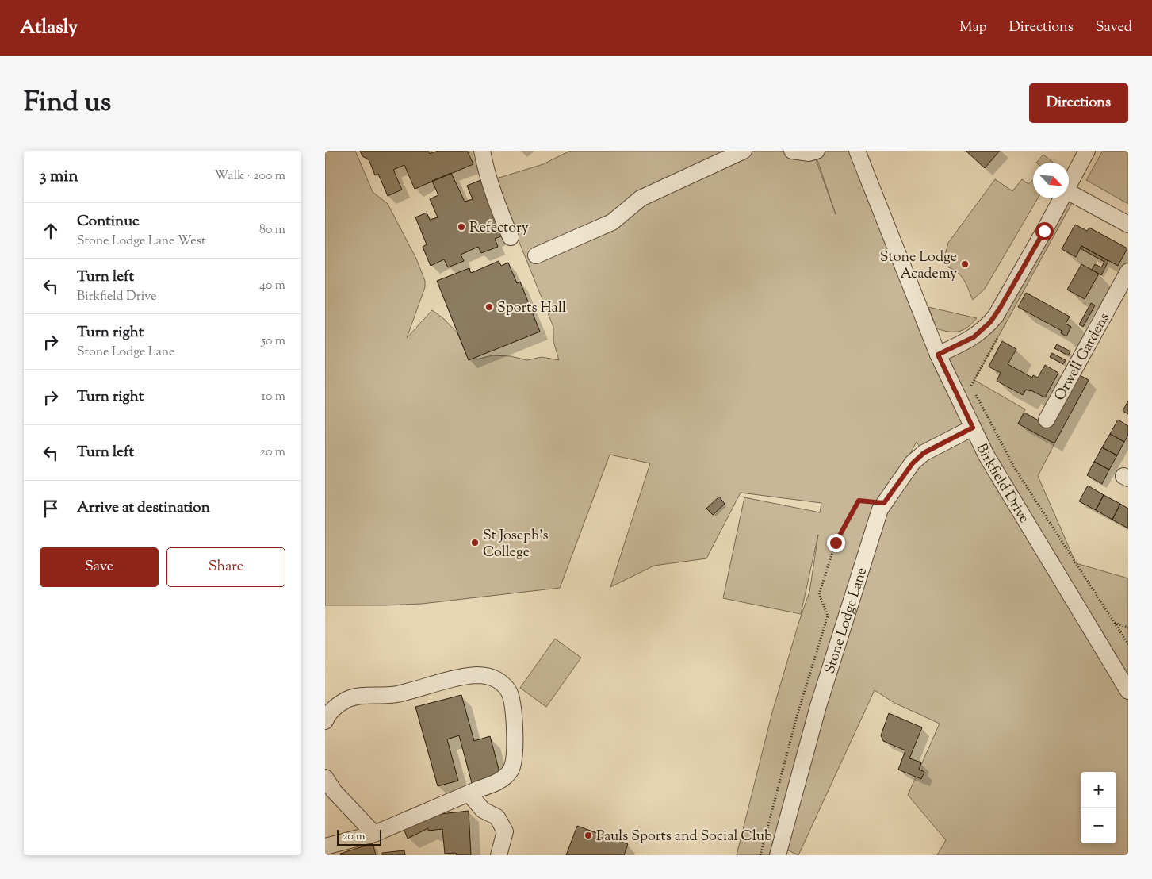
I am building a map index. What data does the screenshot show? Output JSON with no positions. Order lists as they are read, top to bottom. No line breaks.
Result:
{"streets":{"street":["Orwell Gardens","Birkfield Drive","Stone Lodge Lane"]},"crossings":[["Birkfield Drive","Stone Lodge Lane"]],"places":["Refectory","Stone Lodge Academy","Sports Hall","St Joseph's College","Pauls Sports and Social Club"],"scale_bar":"20 m","north":"bottom right","page":{"header":"Atlasly","nav":["Map","Directions","Saved"],"title":"Find us","buttons":["Directions",["Save","Share"]],"heading":["3 min","Walk · 200 m"],"list":[["Continue","Stone Lodge Lane West","80 m"],["Turn left","Birkfield Drive","40 m"],["Turn right","Stone Lodge Lane","50 m"],["Turn right","10 m"],["Turn left","20 m"],"Arrive at destination"],"map_buttons":["+","−"],"scale":"20 m"}}
